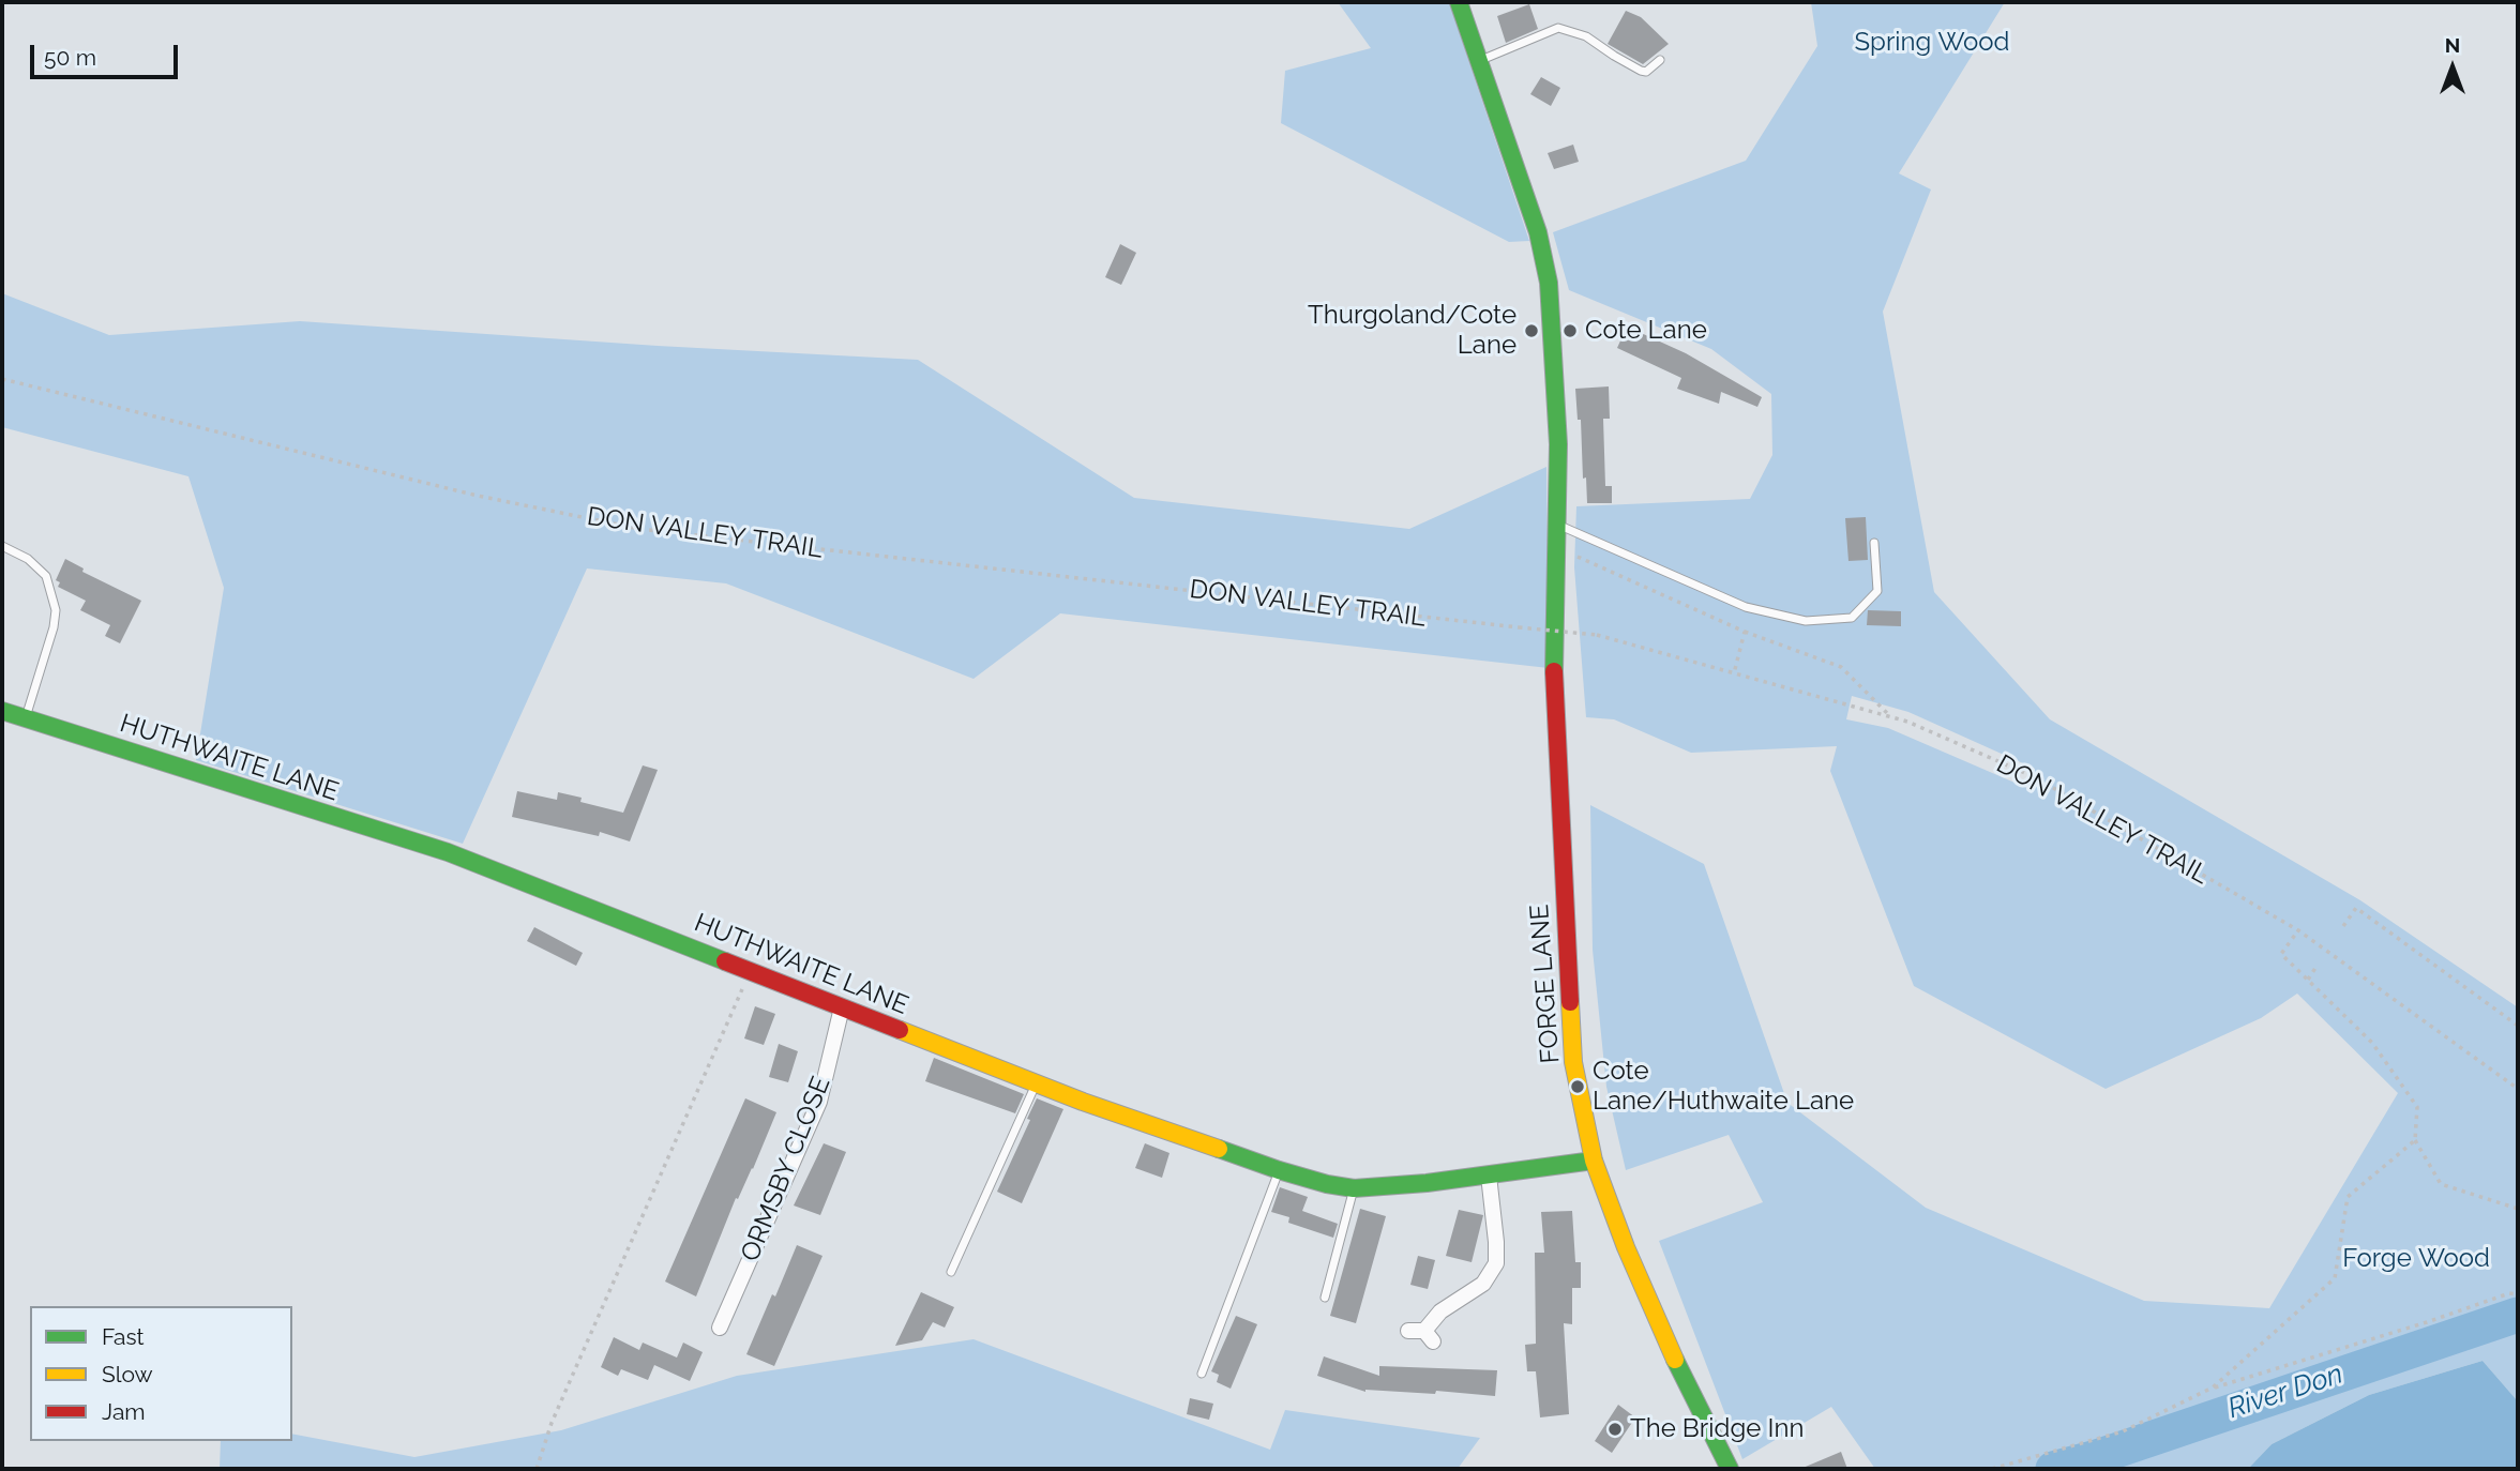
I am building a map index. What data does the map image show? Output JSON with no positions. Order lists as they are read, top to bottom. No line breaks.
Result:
{"streets":{"street":["HUTHWAITE LANE","FORGE LANE","ORMSBY CLOSE"],"path":["DON VALLEY TRAIL"]},"crossings":[["HUTHWAITE LANE","FORGE LANE"],["HUTHWAITE LANE","ORMSBY CLOSE"]],"water":["River Don"],"parks":["Spring Wood","Forge Wood"],"places":["Thurgoland/Cote Lane","Cote Lane","Cote Lane/Huthwaite Lane","The Bridge Inn"],"legend":["Fast","Slow","Jam"],"scale_bar":"50 m","north":"top"}
